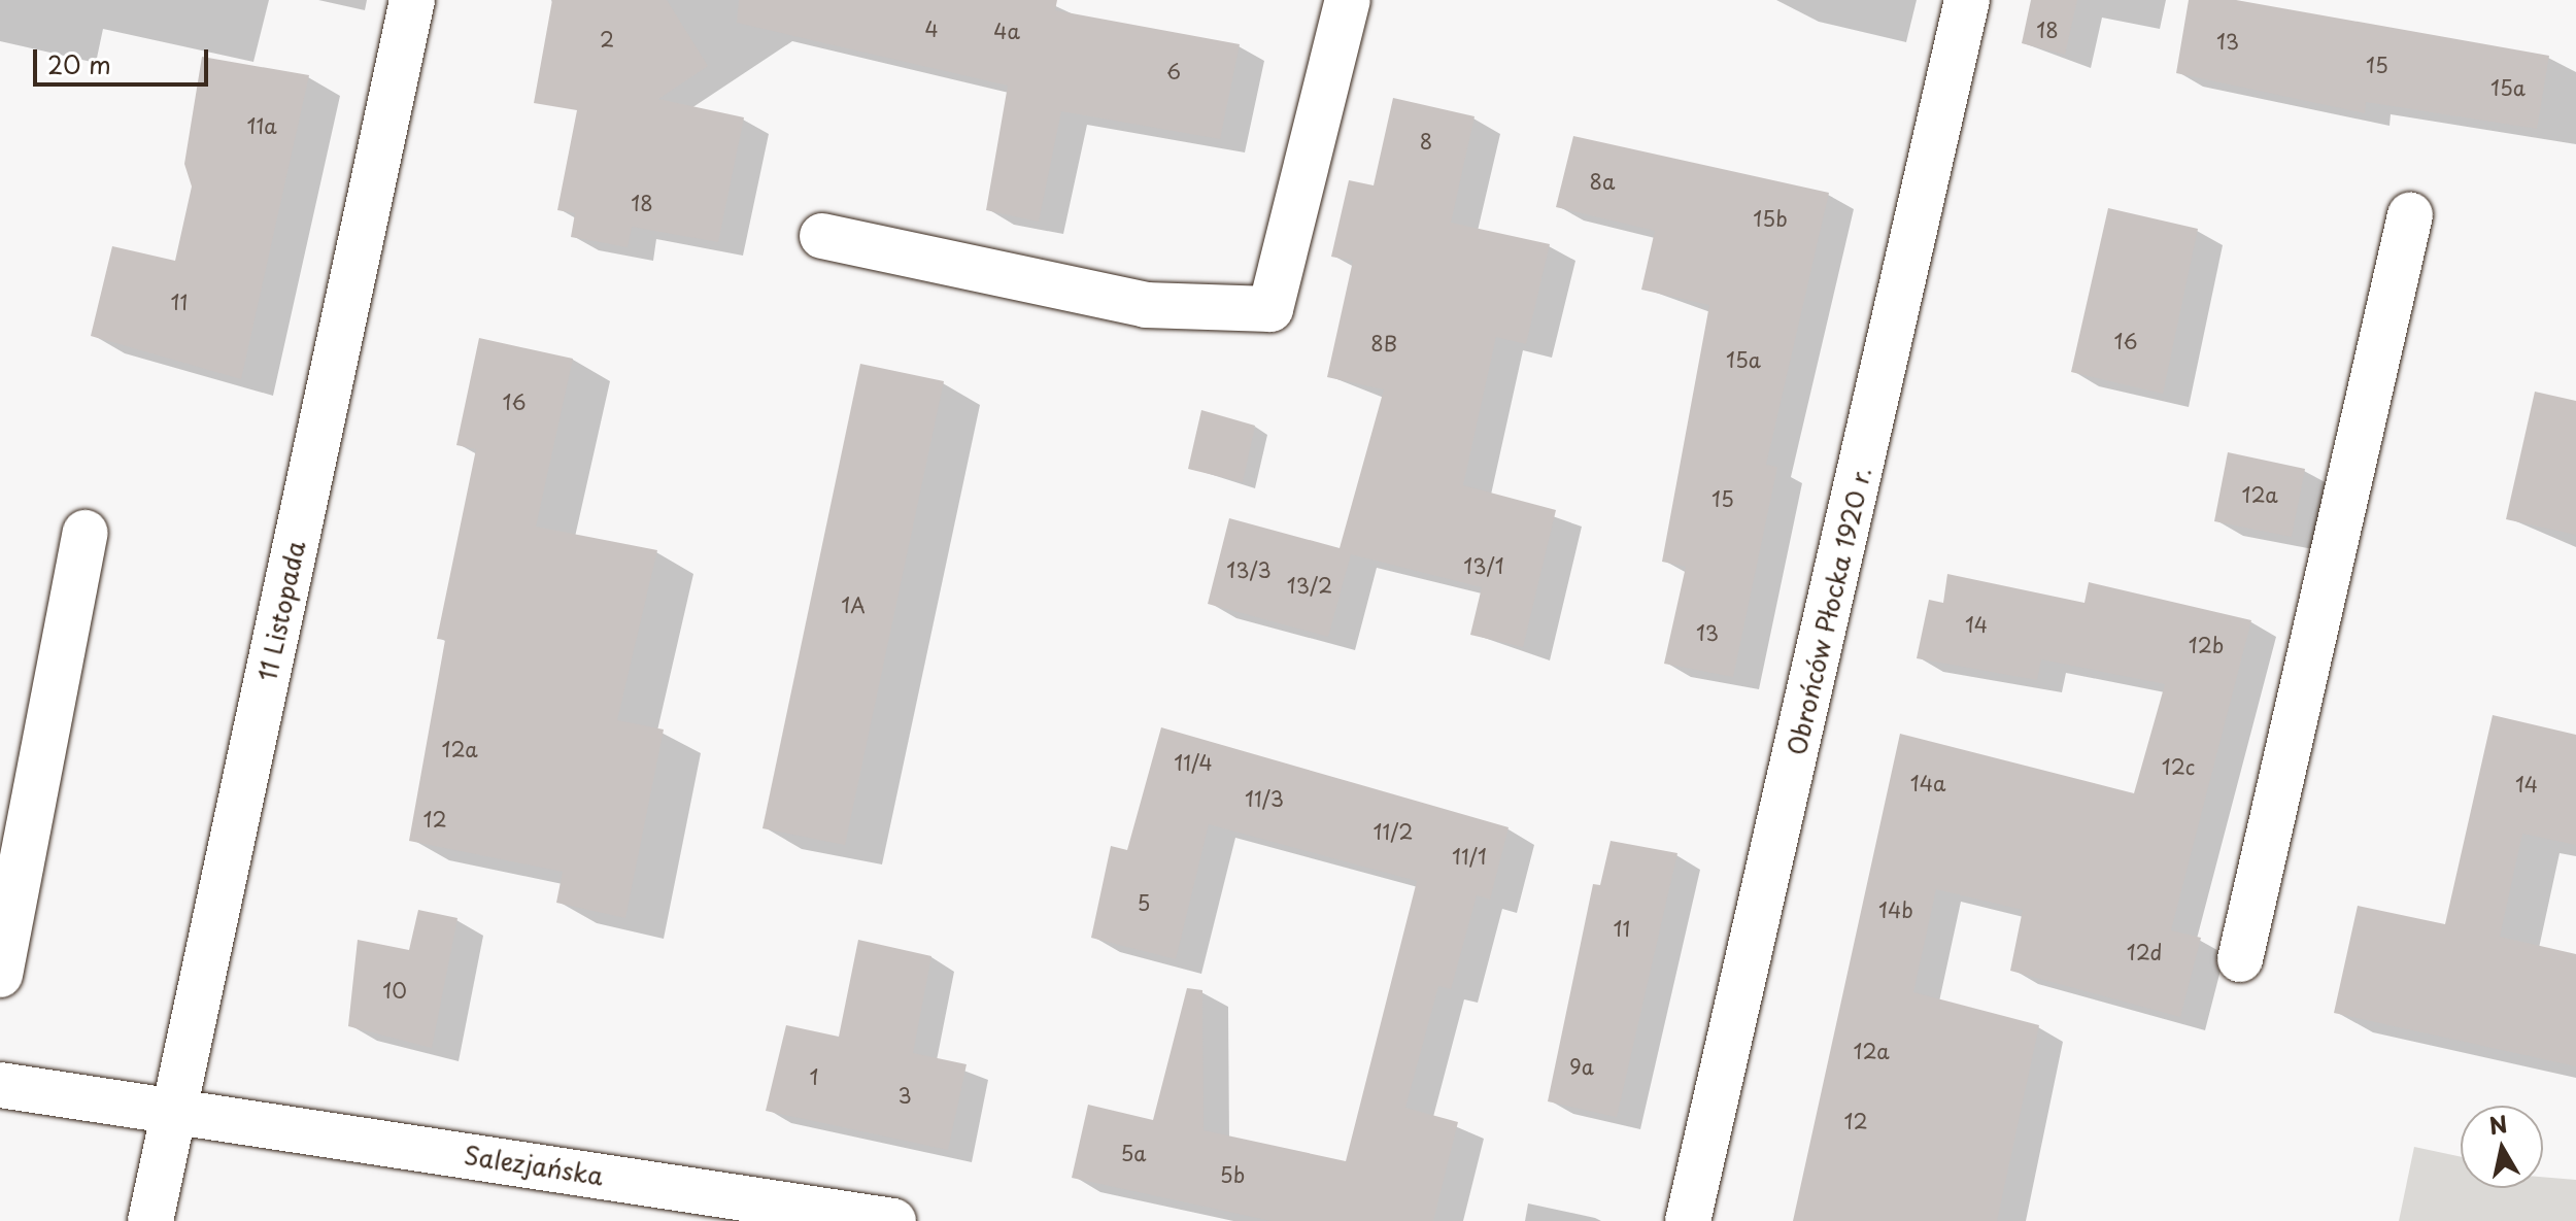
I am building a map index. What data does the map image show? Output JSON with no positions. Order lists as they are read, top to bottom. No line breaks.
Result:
{"streets":{"street":["11 Listopada","Obrońców Płocka 1920 r.","Salezjańska"]},"crossings":[["11 Listopada","Salezjańska"]],"house_numbers":["4","18","4a","2","13","15","6","15a","11a","8","8a","18","15b","11","16","8B","15a","16","12a","15","13/1","13/3","13/2","1A","14","13","12b","12a","11/4","12c","14a","14","11/3","12","11/2","11/1","5","14b","11","12d","10","12a","9a","1","3","12","5a","5b"],"scale_bar":"20 m","north":"top"}
